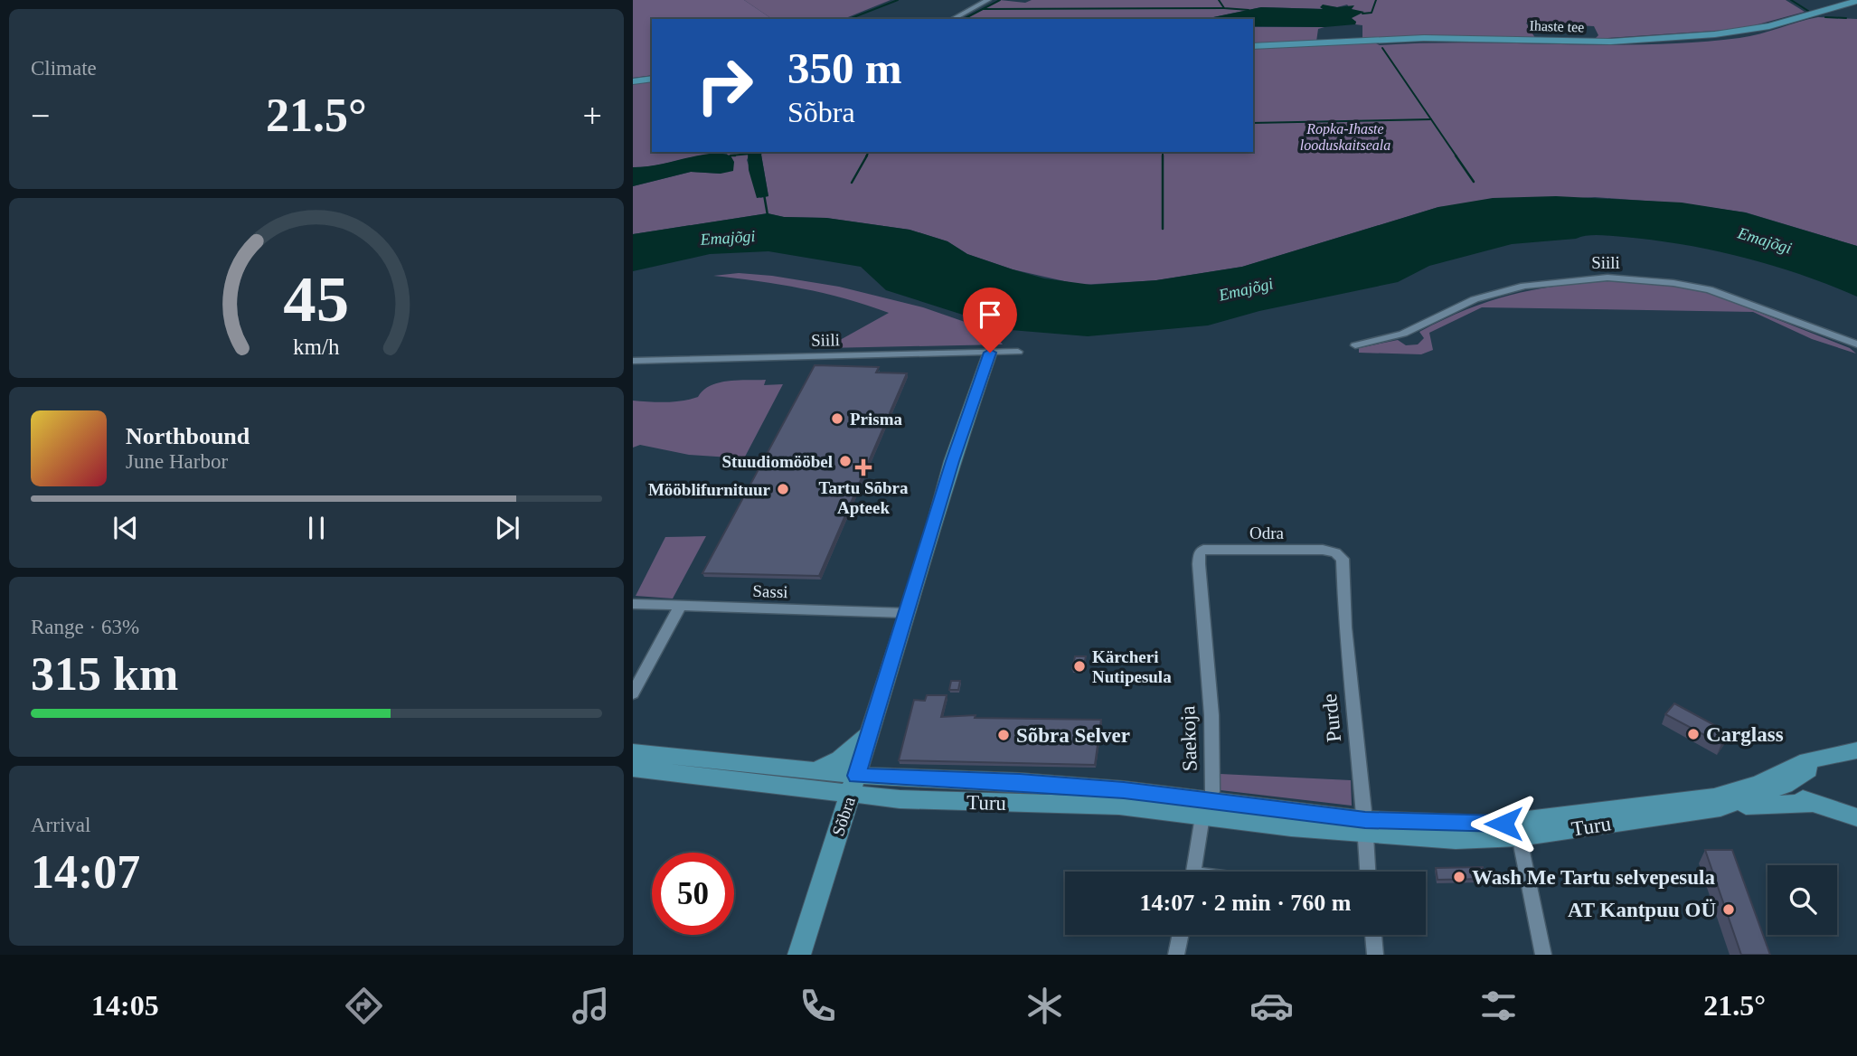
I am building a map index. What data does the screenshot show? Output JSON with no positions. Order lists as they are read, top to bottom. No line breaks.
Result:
{"streets":{"street":["Ihaste tee","Siili","Odra","Sassi","Purde","Saekoja","Turu","Sõbra"]},"crossings":[["Siili","Sõbra"],["Odra","Purde"],["Odra","Saekoja"],["Sassi","Sõbra"],["Purde","Turu"],["Saekoja","Turu"],["Turu","Sõbra"]],"water":["Emajõgi"],"parks":["Ropka-Ihaste looduskaitseala"],"places":{"other":["Prisma","Stuudiomööbel","Mööblifurnituur","Kärcheri Nutipesula","Carglass","Sõbra Selver","Wash Me Tartu selvepesula","AT Kantpuu OÜ"],"health":["Tartu Sõbra Apteek"]},"page":{"tile":["Climate",["Range · 63%","315 km"],["Arrival","14:07"]],"turn":["350 m","Sõbra"],"heat":["−","21.5°","+"],"song":["Northbound","June Harbor"],"limit":"50","trip":"14:07 · 2 min · 760 m","tabs":["14:05","21.5°"],"gauge":["45","km/h"]}}
